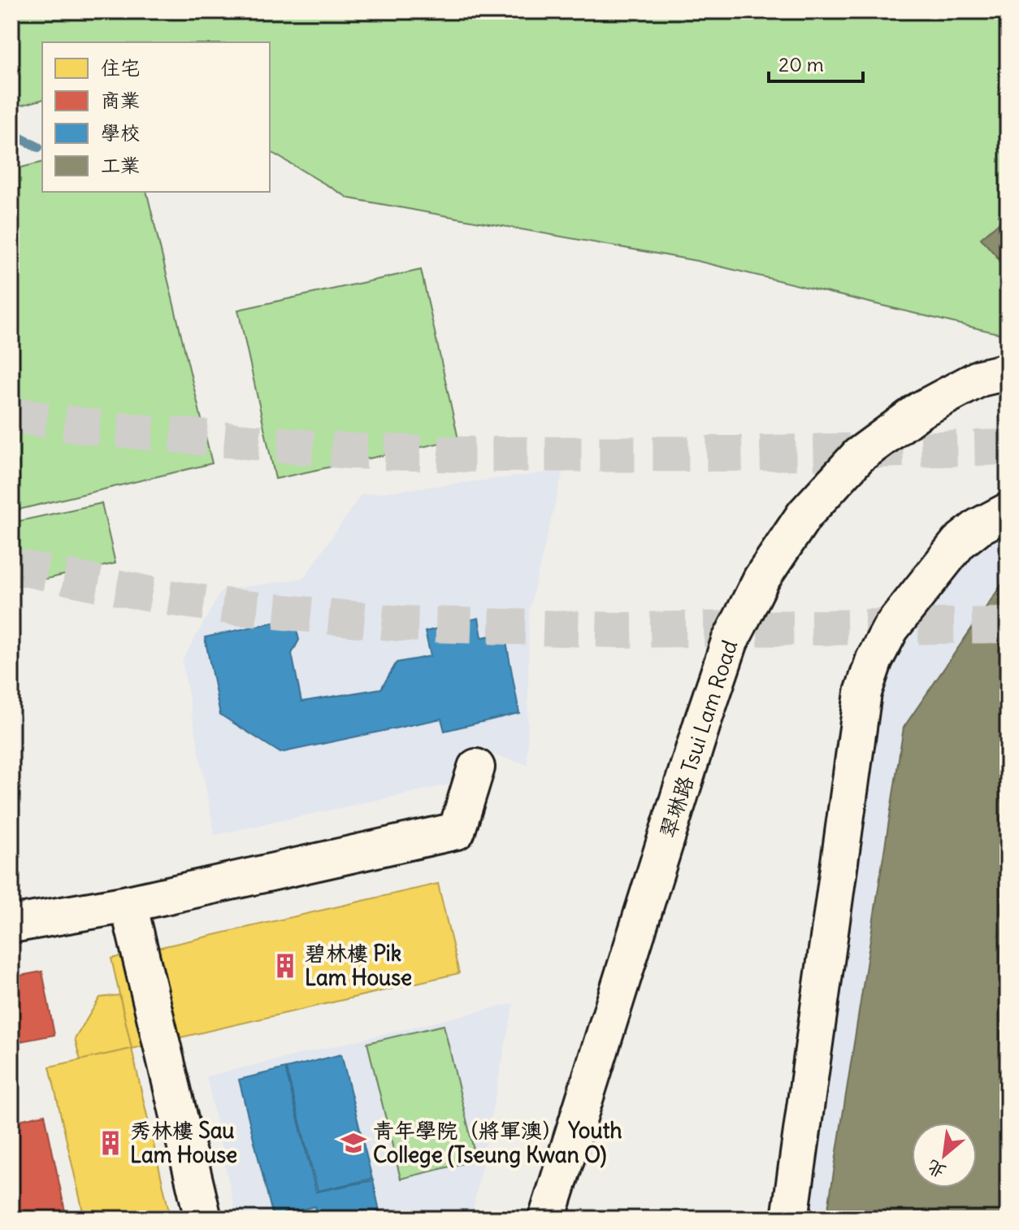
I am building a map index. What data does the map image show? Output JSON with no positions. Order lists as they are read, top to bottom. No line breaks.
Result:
{"streets":{"street":["翠琳路 Tsui Lam Road"]},"places":{"building":["碧林樓 Pik Lam House","秀林樓 Sau Lam House"],"school or university":["青年學院（將軍澳） Youth College (Tseung Kwan O)"]},"legend":["住宅","商業","學校","工業"],"scale_bar":"20 m","north":"bottom left"}
